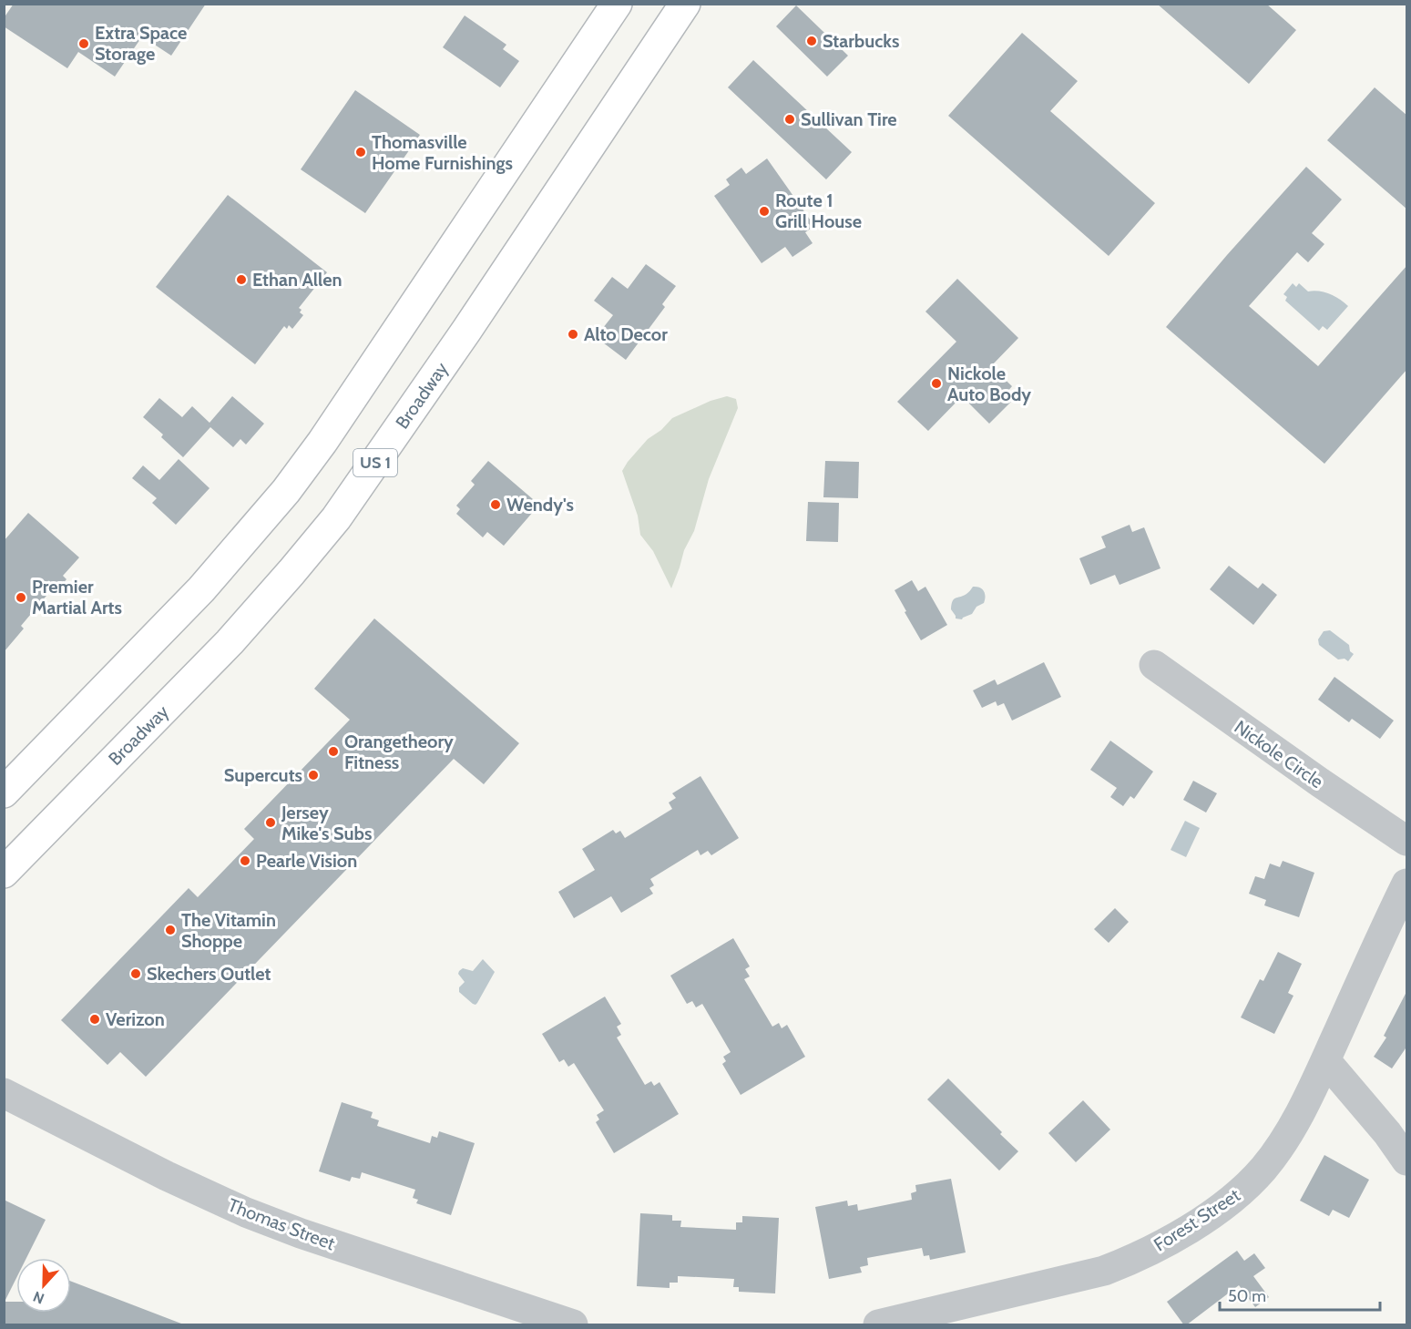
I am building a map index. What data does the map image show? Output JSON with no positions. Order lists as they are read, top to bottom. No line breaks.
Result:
{"streets":{"highway":["Broadway","US 1"],"street":["Nickole Circle","Forest Street","Thomas Street"]},"places":["Starbucks","Extra Space Storage","Sullivan Tire","Thomasville Home Furnishings","Route 1 Grill House","Ethan Allen","Alto Decor","Nickole Auto Body","Wendy's","Premier Martial Arts","Orangetheory Fitness","Supercuts","Jersey Mike's Subs","Pearle Vision","The Vitamin Shoppe","Skechers Outlet","Verizon"],"scale_bar":"50 m","north":"bottom"}
